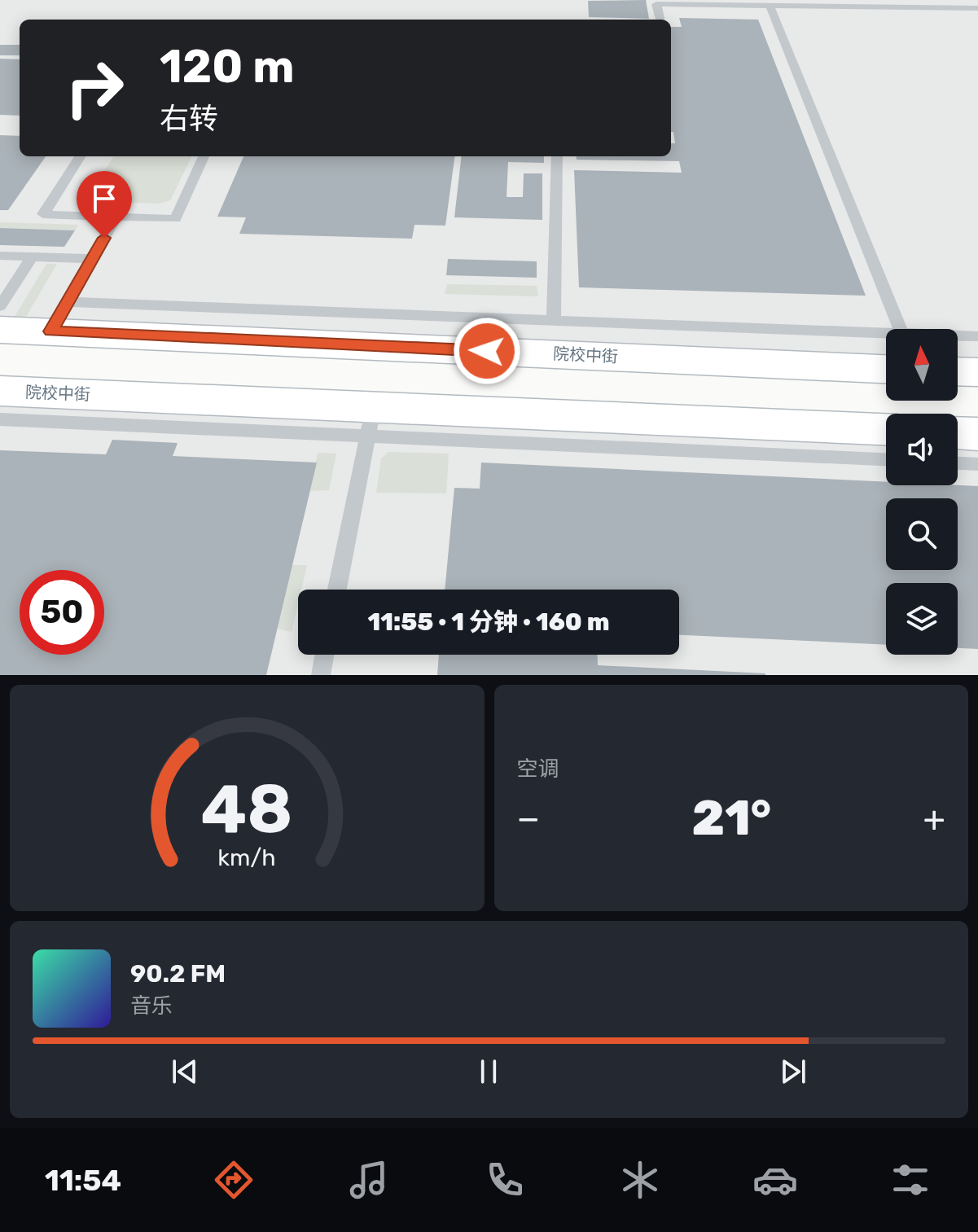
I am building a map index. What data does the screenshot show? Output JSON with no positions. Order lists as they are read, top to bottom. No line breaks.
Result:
{"streets":{"main road":["院校中街"]},"north":"top","page":{"turn":["120 m","右转"],"limit":"50","trip":"11:55 · 1 分钟 · 160 m","tile":"空调","heat":["−","21°","+"],"song":["90.2 FM","音乐"],"tabs":"11:54","gauge":["48","km/h"]}}
